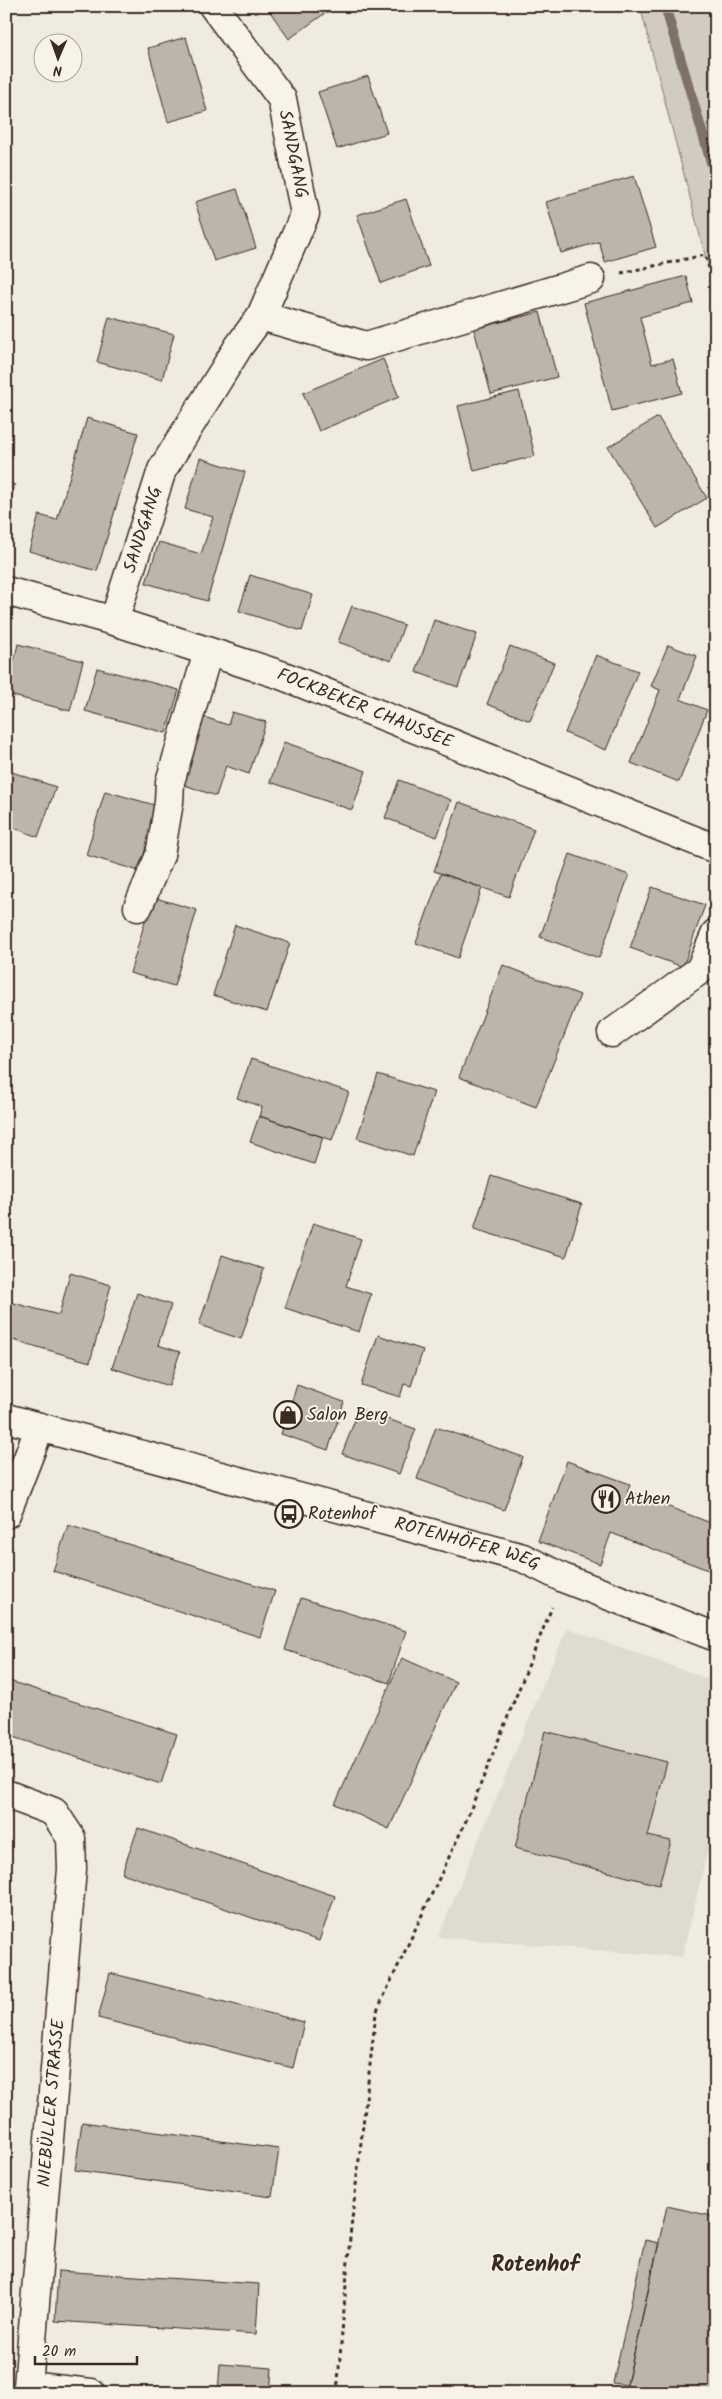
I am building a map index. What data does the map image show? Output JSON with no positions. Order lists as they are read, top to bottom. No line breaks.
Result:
{"streets":{"street":["SANDGANG","FOCKBEKER CHAUSSEE","ROTENHÖFER WEG","NIEBÜLLER STRASSE"]},"crossings":[["SANDGANG","FOCKBEKER CHAUSSEE"]],"districts":["Rotenhof"],"places":{"shop":["Salon Berg"],"restaurant":["Athen"],"bus stop":["Rotenhof"]},"scale_bar":"20 m","north":"bottom"}
